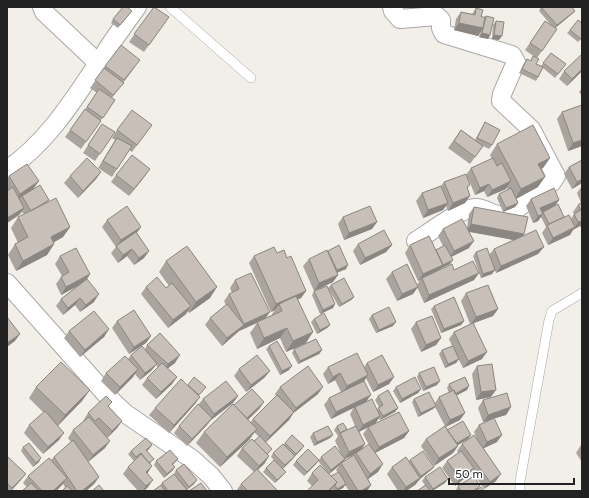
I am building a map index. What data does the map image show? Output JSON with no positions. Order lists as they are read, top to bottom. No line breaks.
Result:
{"scale_bar":"50 m"}
